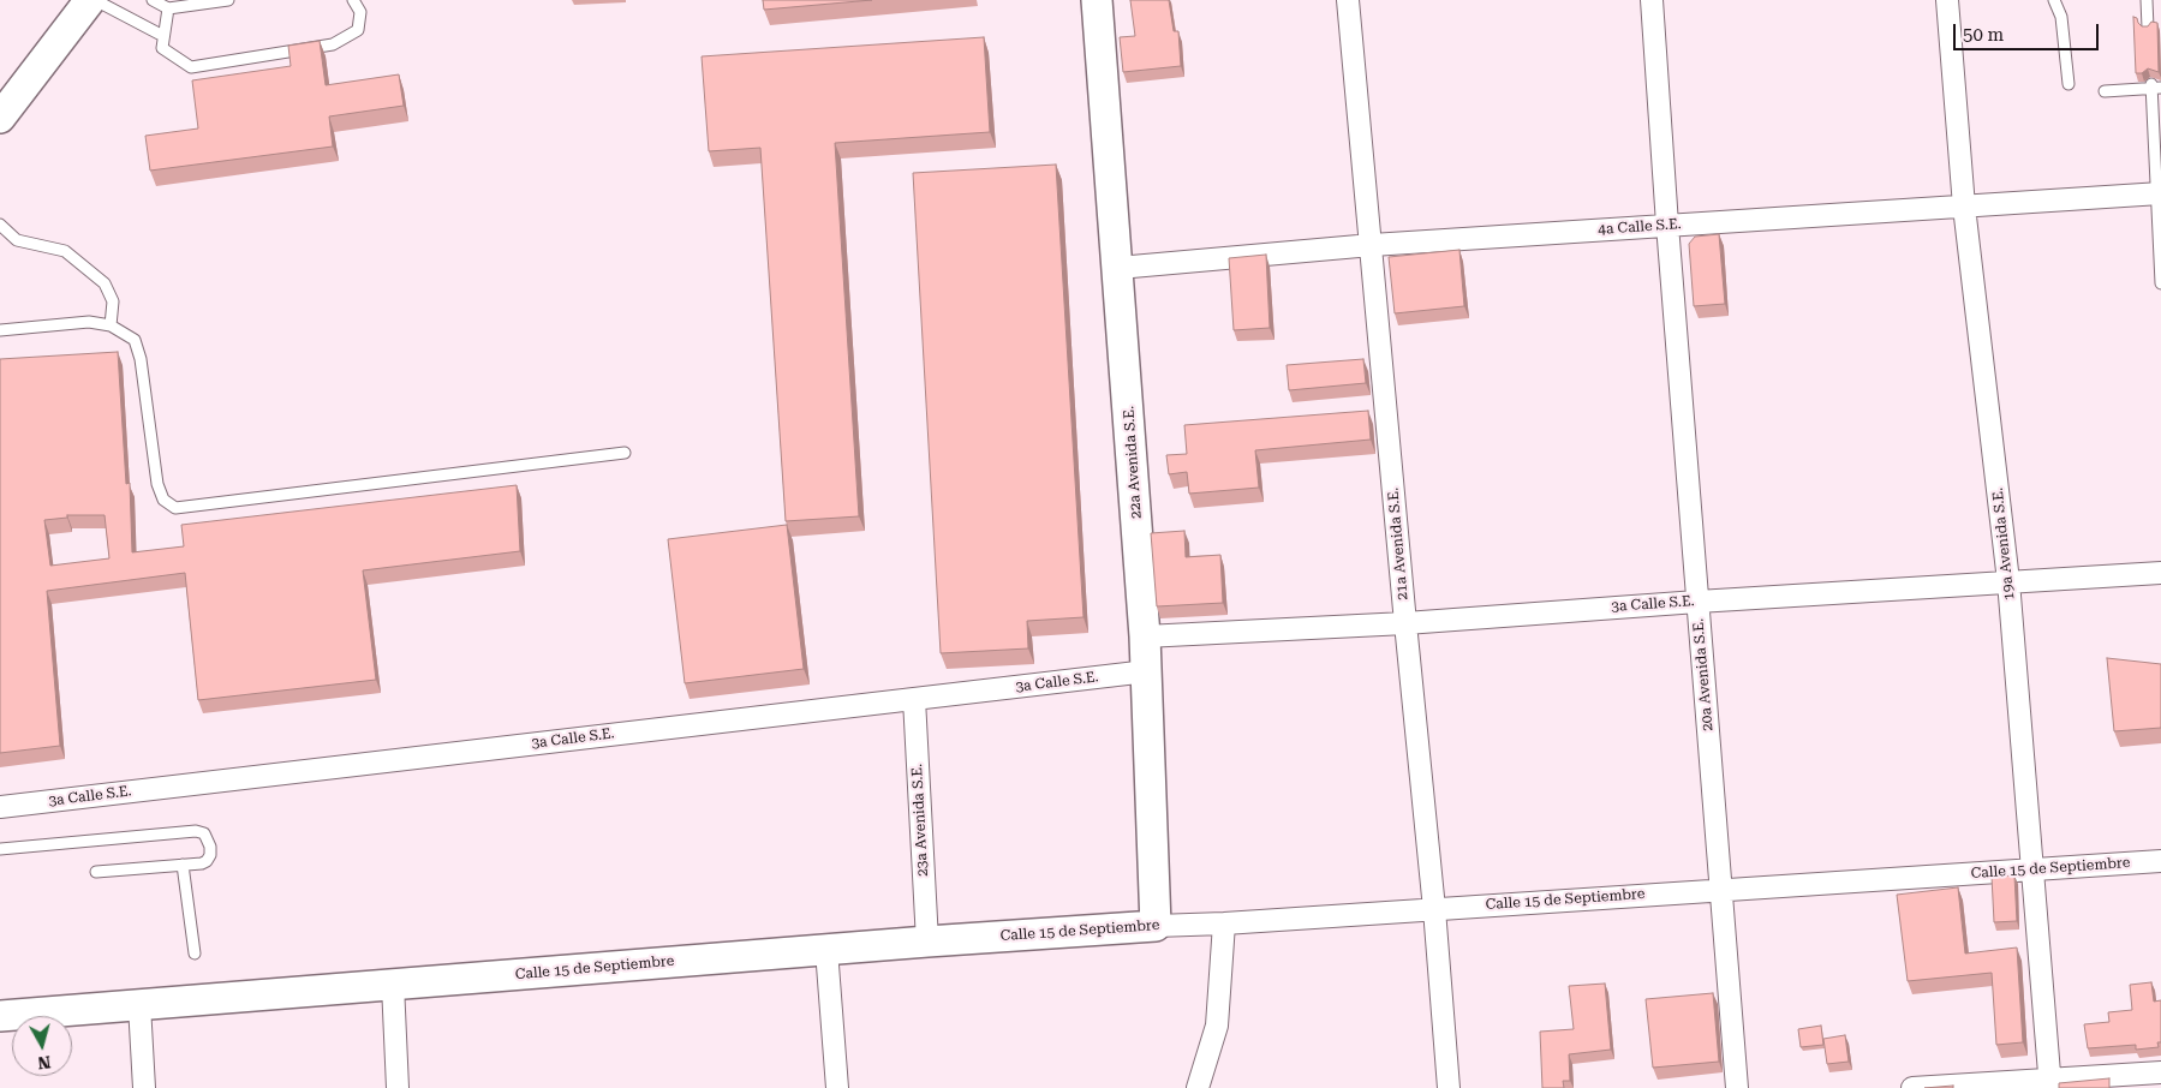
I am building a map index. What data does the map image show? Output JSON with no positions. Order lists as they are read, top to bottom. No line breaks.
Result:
{"streets":{"street":["4a Calle S.E.","22a Avenida S.E.","21a Avenida S.E.","19a Avenida S.E.","3a Calle S.E.","20a Avenida S.E.","23a Avenida S.E.","Calle 15 de Septiembre"]},"crossings":[["4a Calle S.E.","22a Avenida S.E."],["4a Calle S.E.","21a Avenida S.E."],["4a Calle S.E.","19a Avenida S.E."],["4a Calle S.E.","20a Avenida S.E."],["22a Avenida S.E.","3a Calle S.E."],["22a Avenida S.E.","Calle 15 de Septiembre"],["21a Avenida S.E.","3a Calle S.E."],["21a Avenida S.E.","Calle 15 de Septiembre"],["19a Avenida S.E.","3a Calle S.E."],["19a Avenida S.E.","Calle 15 de Septiembre"],["3a Calle S.E.","20a Avenida S.E."],["3a Calle S.E.","23a Avenida S.E."],["20a Avenida S.E.","Calle 15 de Septiembre"],["23a Avenida S.E.","Calle 15 de Septiembre"]],"scale_bar":"50 m","north":"bottom"}
